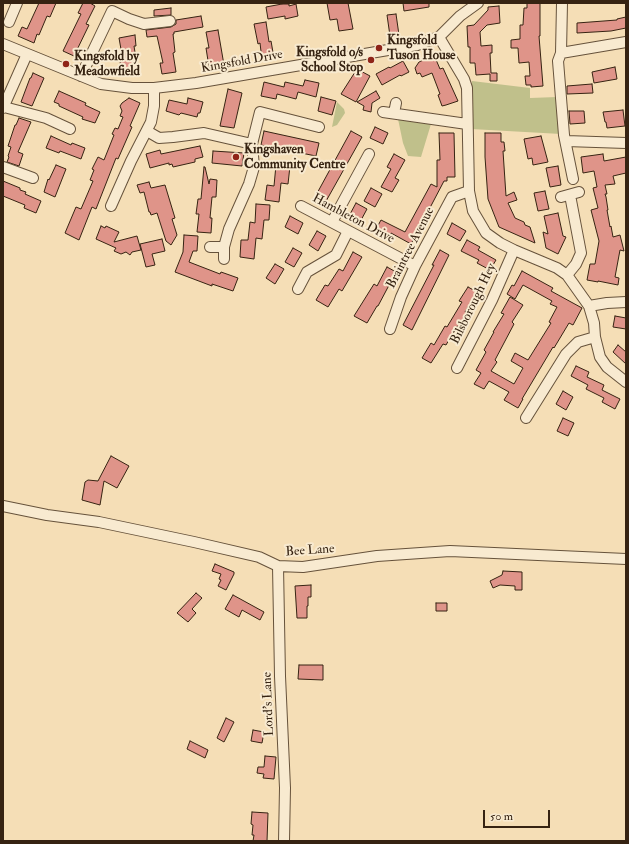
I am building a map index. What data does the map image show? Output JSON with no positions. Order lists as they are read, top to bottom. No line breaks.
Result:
{"streets":{"street":["Kingsfold Drive","Hambleton Drive","Braintree Avenue","Bilsborough Hey","Bee Lane","Lord's Lane"]},"crossings":[["Hambleton Drive","Braintree Avenue"],["Bee Lane","Lord's Lane"]],"places":["Kingsfold Tuson House","Kingsfold o/s School Stop","Kingsfold by Meadowfield","Kingshaven Community Centre"],"scale_bar":"50 m"}
